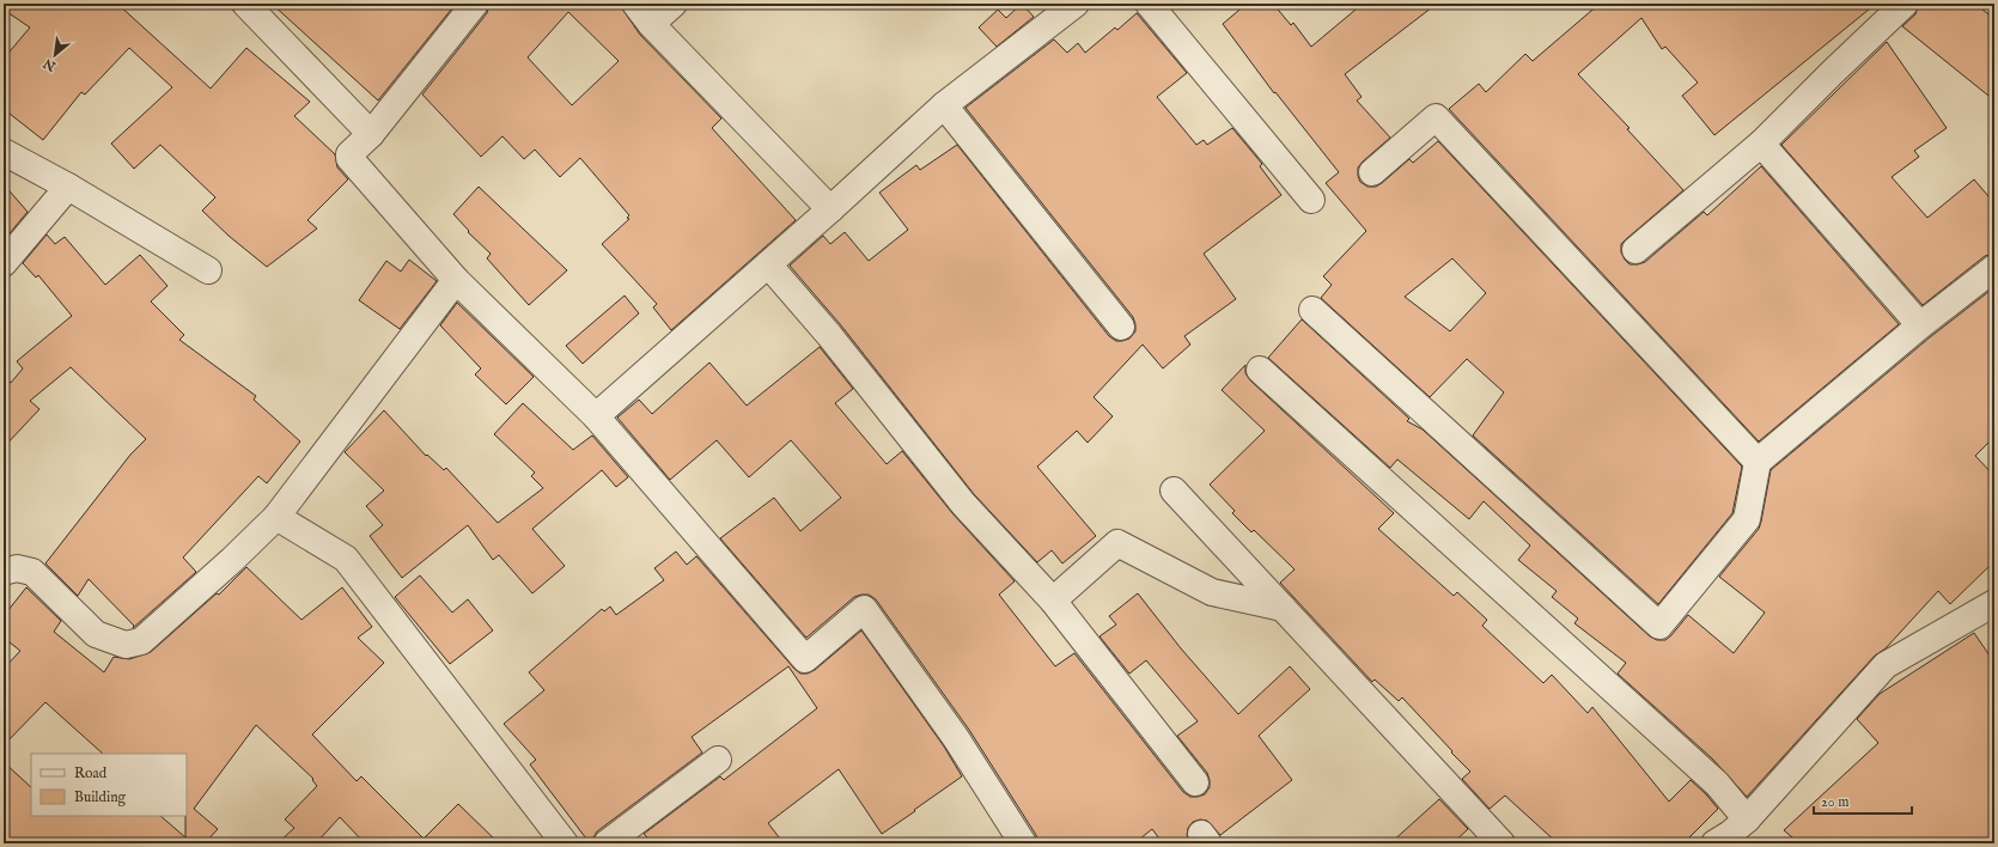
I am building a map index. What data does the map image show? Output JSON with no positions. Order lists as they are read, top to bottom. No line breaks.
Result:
{"legend":["Road","Building"],"scale_bar":"20 m","north":"bottom left"}
